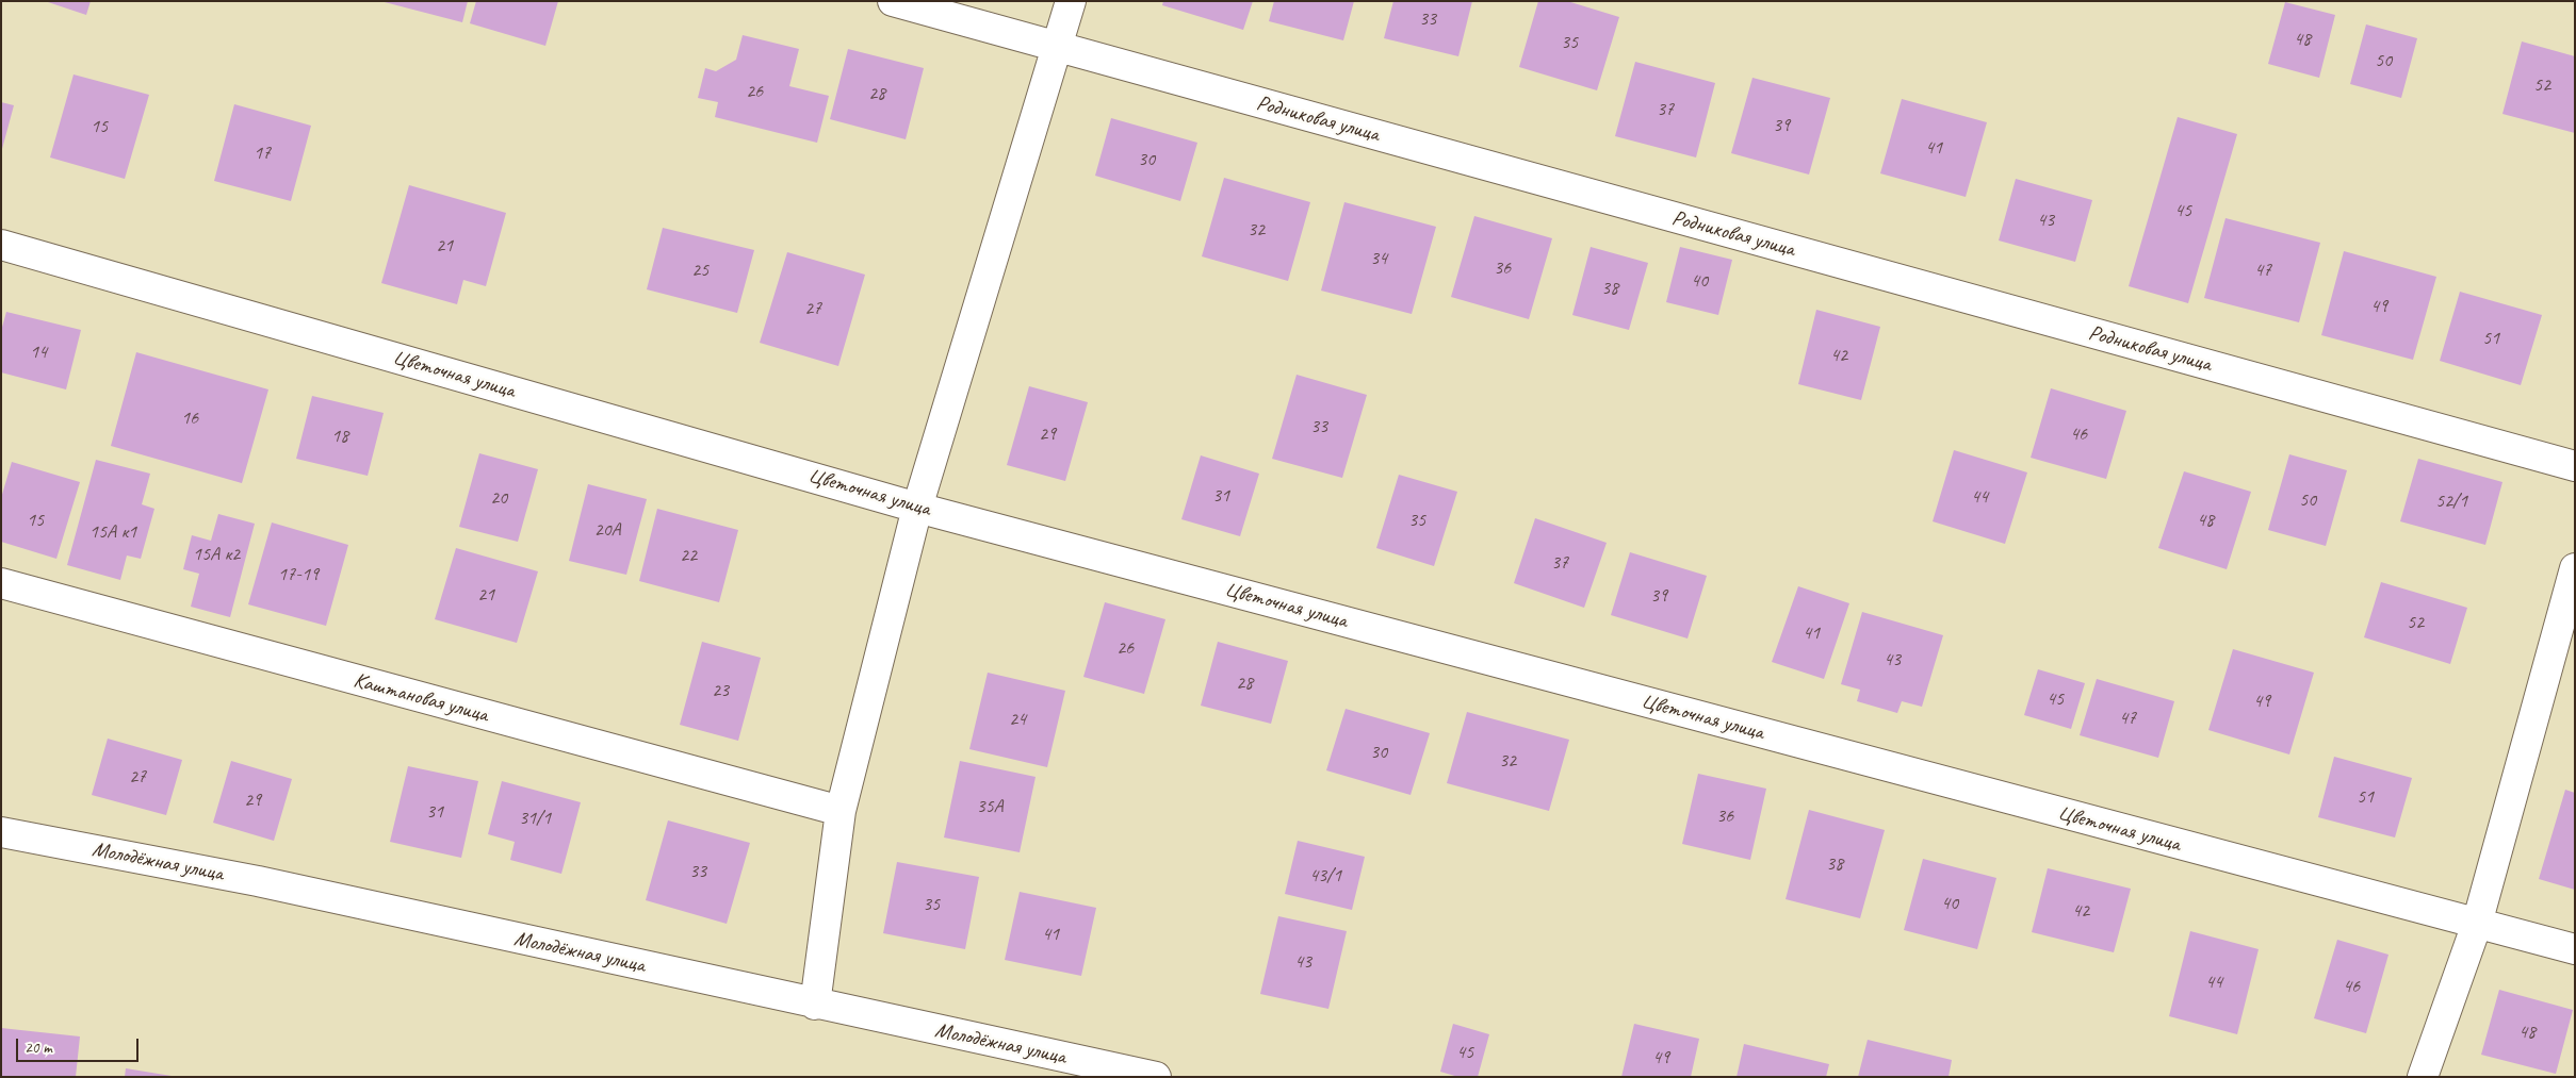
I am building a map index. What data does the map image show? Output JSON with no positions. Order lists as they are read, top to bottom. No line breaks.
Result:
{"streets":{"street":["Родниковая улица","Цветочная улица","Каштановая улица","Молодёжная улица"]},"house_numbers":["33","48","35","50","52","26","28","37","39","15","41","17","30","45","43","32","21","34","36","25","47","40","38","49","27","51","14","42","16","33","29","46","18","31","44","20","50","52/1","15","35","48","20А","15А к1","15А к2","22","37","17-19","21","39","52","41","26","43","28","23","45","49","47","24","30","32","27","51","29","35А","31","36","31/1","38","33","43/1","40","35","42","41","43","44","46","48","45","49"],"scale_bar":"20 m"}
